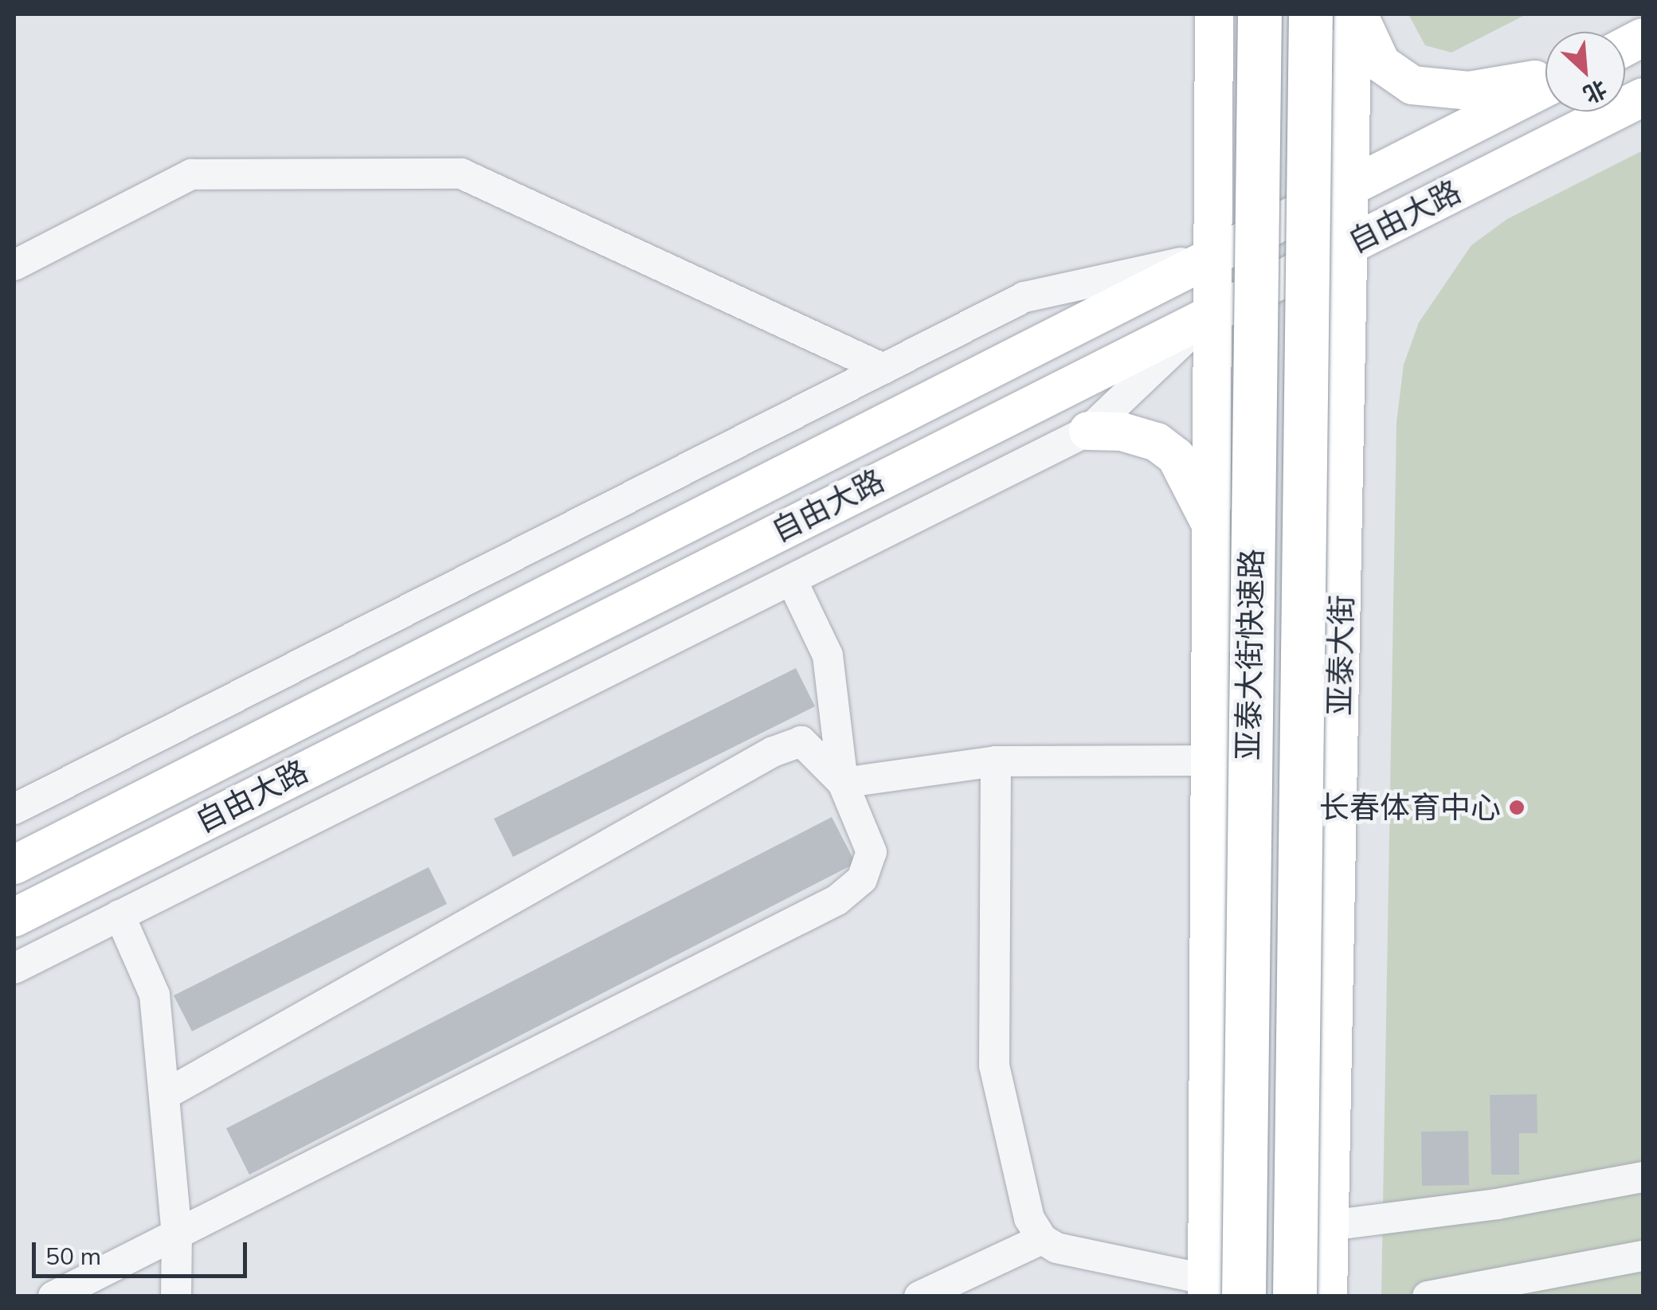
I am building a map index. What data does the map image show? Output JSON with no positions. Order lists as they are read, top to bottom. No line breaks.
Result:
{"streets":{"highway":["亚泰大街快速路"],"main road":["自由大路","亚泰大街"]},"crossings":[["自由大路","亚泰大街"]],"places":["长春体育中心"],"scale_bar":"50 m","north":"bottom right"}
